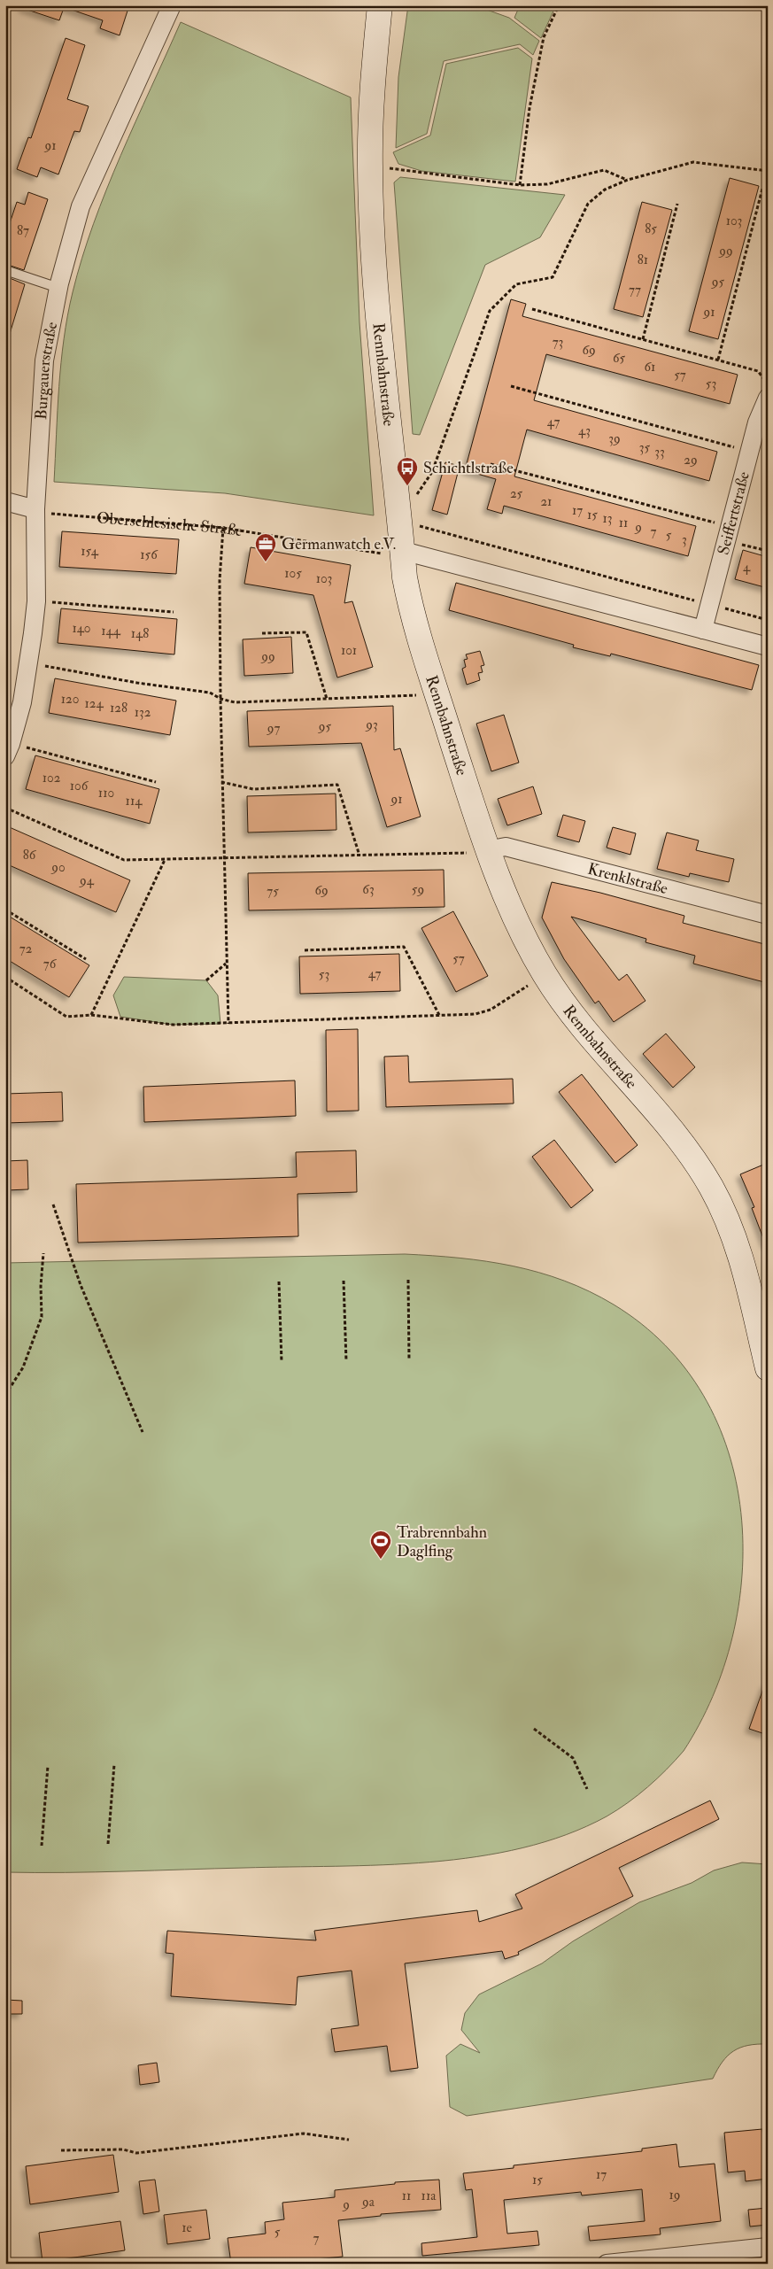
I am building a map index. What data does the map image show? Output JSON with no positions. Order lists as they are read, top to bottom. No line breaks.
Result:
{"streets":{"street":["Burgauerstraße","Rennbahnstraße","Seiffertstraße","Krenklstraße"],"path":["Oberschlesische Straße"]},"crossings":[["Burgauerstraße","Oberschlesische Straße"],["Rennbahnstraße","Oberschlesische Straße"],["Rennbahnstraße","Krenklstraße"]],"places":{"bus stop":["Schichtlstraße"],"office":["Germanwatch e.V."],"sports":["Trabrennbahn Daglfing"]},"house_numbers":["91","103","85","87","99","81","95","77","91","73","69","65","61","57","53","47","43","39","35","33","29","25","21","17","15","13","11","9","7","5","3","154","156","4","105","103","140","144","148","101","99","120","124","128","132","93","95","97","102","106","110","91","114","86","90","94","63","59","69","75","72","57","76","47","53","17","15","19","11","11a","9a","9","1e","5","7"]}
